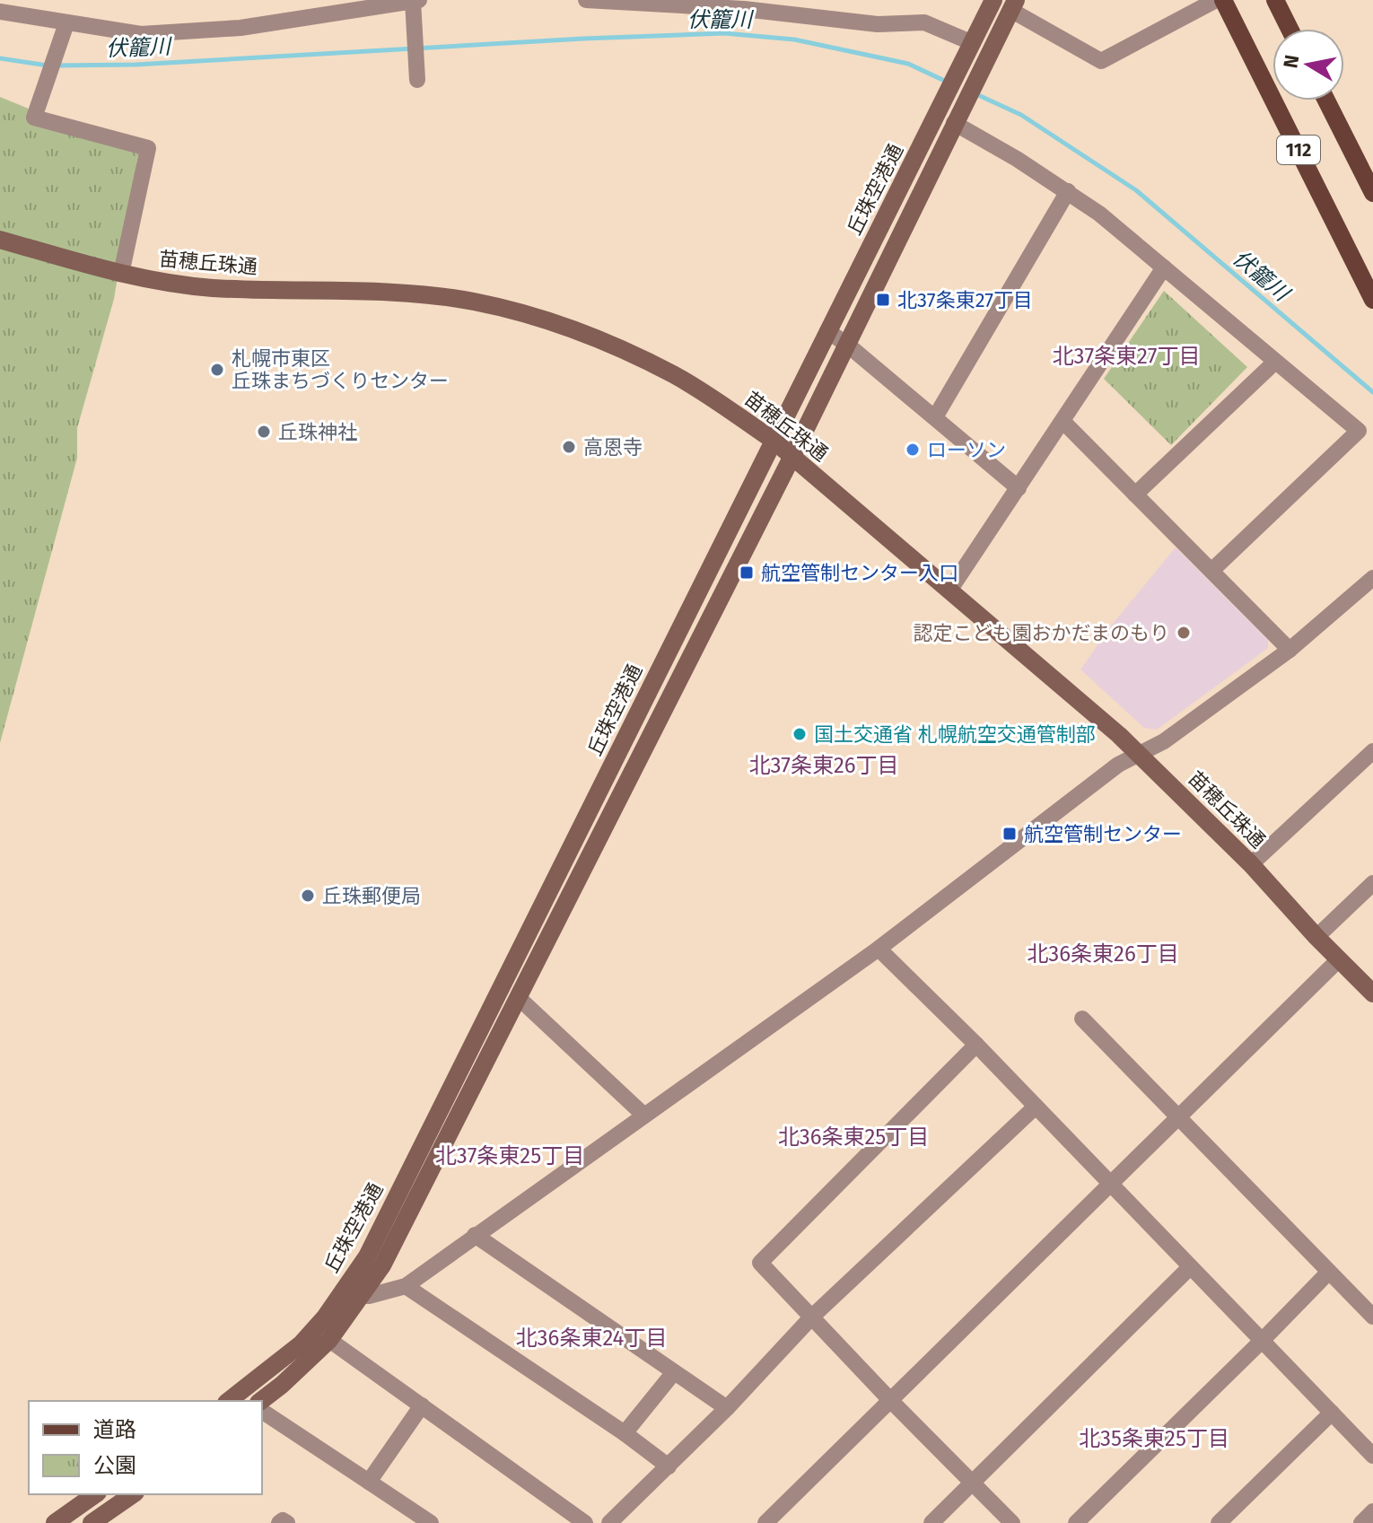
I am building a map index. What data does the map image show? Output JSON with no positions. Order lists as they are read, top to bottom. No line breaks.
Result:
{"streets":{"main road":["112","丘珠空港通","苗穂丘珠通"]},"crossings":[["丘珠空港通","苗穂丘珠通"]],"districts":["北37条東27丁目","北37条東26丁目","北36条東26丁目","北36条東25丁目","北37条東25丁目","北36条東24丁目","北35条東25丁目"],"water":["伏籠川"],"places":{"transit":["北37条東27丁目","航空管制センター入口","航空管制センター"],"other":["札幌市東区 丘珠まちづくりセンター","丘珠神社","高恩寺","ローソン","認定こども園おかだまのもり","国土交通省 札幌航空交通管制部","丘珠郵便局"]},"legend":["道路","公園"],"north":"left"}
